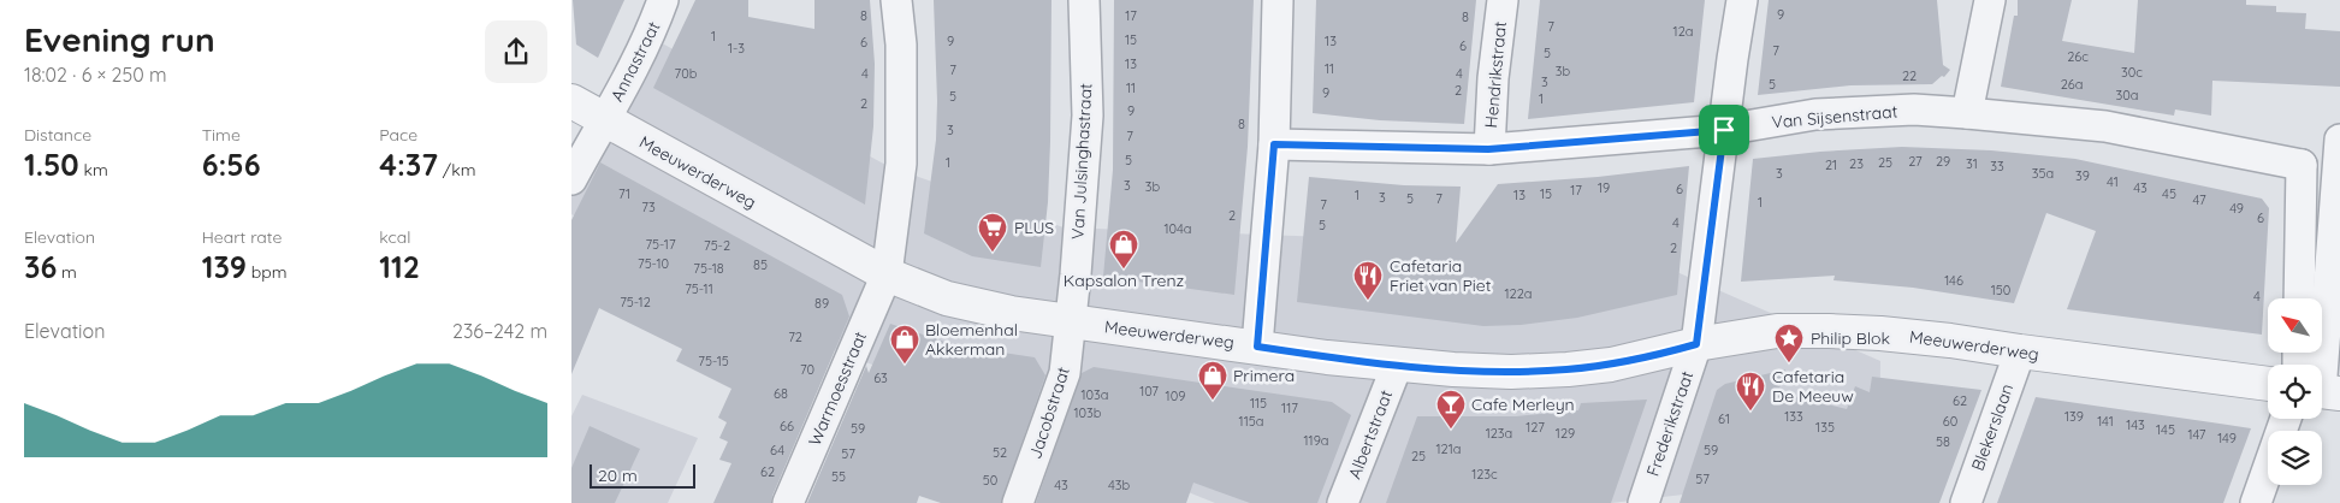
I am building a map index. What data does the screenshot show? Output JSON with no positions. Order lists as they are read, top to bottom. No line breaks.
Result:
{"streets":{"street":["Annastraat","Hendrikstraat","Van Sijsenstraat","Van Julsinghastraat","Meeuwerderweg","Warmoesstraat","Jacobstraat","Frederikstraat","Blekerslaan","Albertstraat"]},"crossings":[["Annastraat","Meeuwerderweg"],["Hendrikstraat","Van Sijsenstraat"],["Van Sijsenstraat","Frederikstraat"],["Van Julsinghastraat","Meeuwerderweg"],["Van Julsinghastraat","Jacobstraat"],["Meeuwerderweg","Warmoesstraat"],["Meeuwerderweg","Jacobstraat"],["Meeuwerderweg","Frederikstraat"],["Meeuwerderweg","Blekerslaan"],["Meeuwerderweg","Albertstraat"]],"places":{"supermarket":["PLUS"],"shop":["Kapsalon Trenz","Bloemenhal Akkerman","Primera"],"restaurant":["Cafetaria Friet van Piet","Cafetaria De Meeuw"],"place":["Philip Blok"],"bar":["Cafe Merleyn"]},"house_numbers":["9","8","17","8","7","12a","1","15","9","13","6","6","1-3","7","5","26c","13","11","7","3b","30c","70b","4","4","22","3","5","26a","11","2","9","30a","5","1","2","9","8","3","7","5","27","29","1","25","23","31","21","33","3","35a","39","41","3","3b","19","43","6","17","71","15","45","1","13","3","5","7","47","1","7","73","49","2","6","4","5","104a","75-17","75-2","2","75-10","85","75-18","146","75-11","150","122a","4","75-12","89","72","75-15","70","63","107","68","103a","109","62","115","117","103b","133","139","61","115a","60","141","143","66","127","135","59","145","123a","129","147","149","119a","58","121a","64","59","52","57","25","62","123c","55","57","50","43","43b"],"scale_bar":"20 m","north":"top left","page":{"heading":["Evening run","18:02 · 6 × 250 m"],"stats":[["Distance","1.50 km"],["Time","6:56"],["Pace","4:37 /km"],["Elevation","36 m"],["Heart rate","139 bpm"],["kcal","112"]],"chart":["Elevation","236–242 m"],"scale":"20 m"}}
